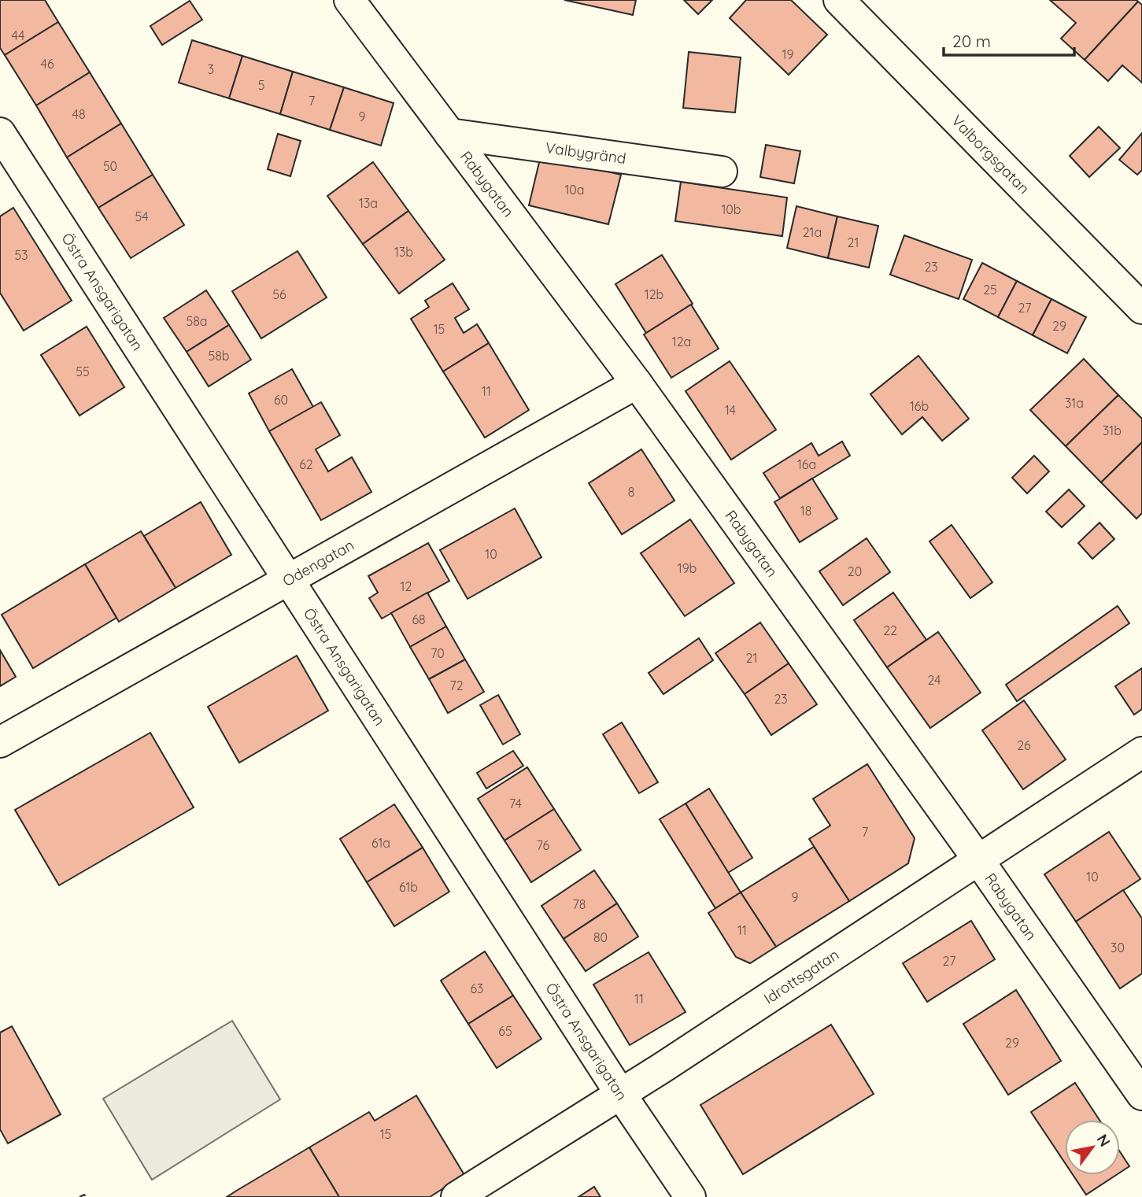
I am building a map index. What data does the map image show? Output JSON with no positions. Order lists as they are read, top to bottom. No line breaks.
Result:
{"streets":{"street":["Valbygränd","Valborgsgatan","Rabygatan","Östra Ansgarigatan","Odengatan","Idrottsgatan"]},"crossings":[["Valbygränd","Rabygatan"],["Rabygatan","Odengatan"],["Rabygatan","Idrottsgatan"],["Östra Ansgarigatan","Odengatan"],["Östra Ansgarigatan","Idrottsgatan"]],"house_numbers":["44","19","46","3","5","7","48","9","50","10a","13a","10b","54","21a","21","13b","53","23","25","56","12b","27","58a","29","15","12a","58b","55","11","60","31a","16b","14","31b","62","16a","8","18","10","19b","20","12","68","22","70","21","24","72","23","26","74","7","61a","76","10","61b","9","78","11","80","30","27","63","11","65","29","15"],"scale_bar":"20 m","north":"top right"}
